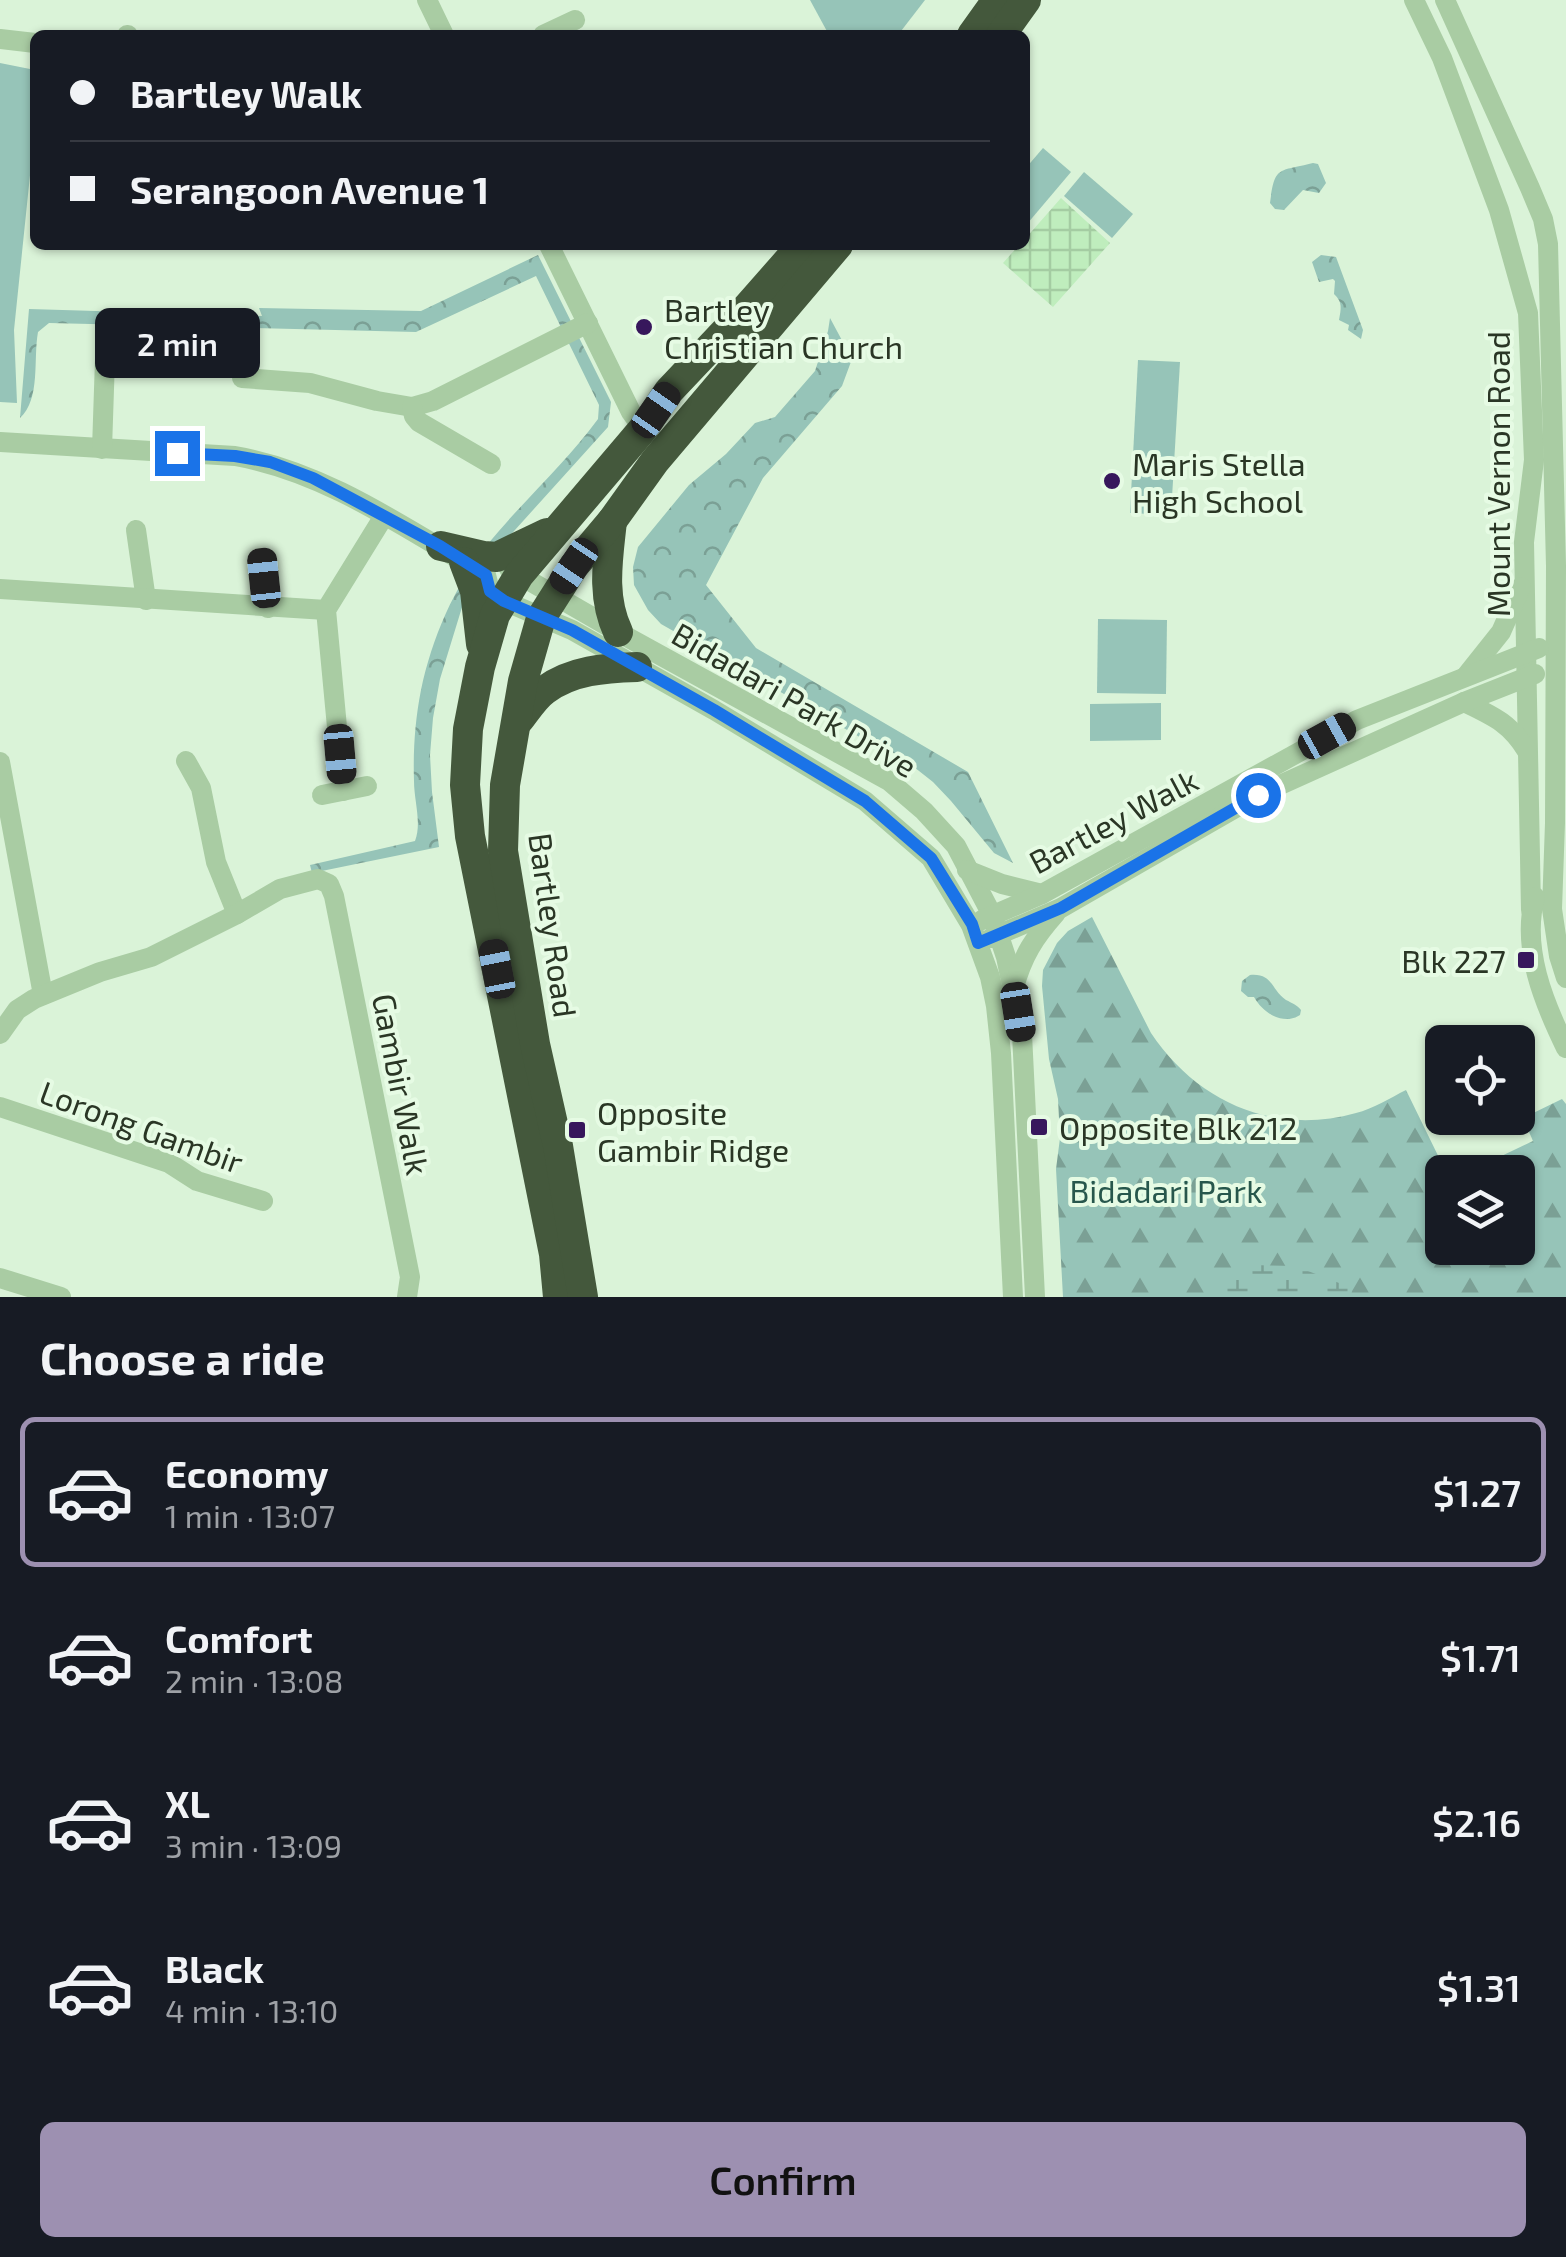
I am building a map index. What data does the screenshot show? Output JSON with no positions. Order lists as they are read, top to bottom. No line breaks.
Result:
{"streets":{"highway":["Bartley Road"],"street":["Mount Vernon Road","Bidadari Park Drive","Bartley Walk","Gambir Walk","Lorong Gambir"]},"crossings":[["Mount Vernon Road","Bartley Walk"],["Bidadari Park Drive","Bartley Walk"],["Bidadari Park Drive","Bartley Road"]],"parks":["Bidadari Park"],"places":{"other":["Bartley Christian Church","Maris Stella High School"],"transit":["Blk 227","Opposite Blk 212","Opposite Gambir Ridge"]},"page":{"banner":["Bartley Walk","Serangoon Avenue 1"],"bubble":"2 min","heading":"Choose a ride","list":[{"name":"Economy","note":"1 min · 13:07","value":"$1.27"},{"name":"Comfort","note":"2 min · 13:08","value":"$1.71"},{"name":"XL","note":"3 min · 13:09","value":"$2.16"},{"name":"Black","note":"4 min · 13:10","value":"$1.31"}],"buttons":"Confirm"}}
